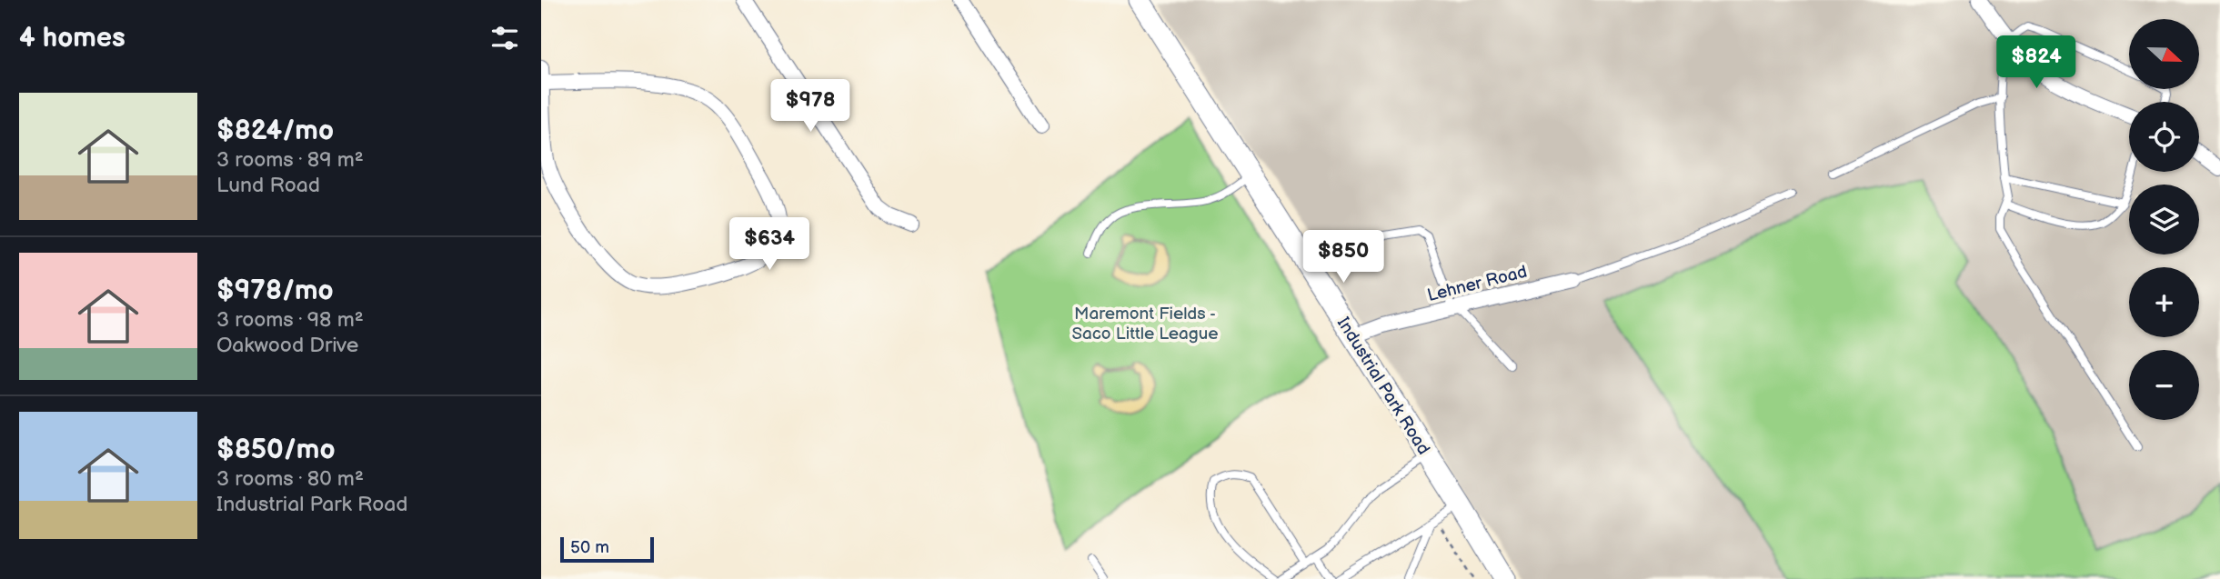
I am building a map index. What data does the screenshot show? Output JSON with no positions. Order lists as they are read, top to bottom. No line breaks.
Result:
{"streets":{"main road":["Industrial Park Road"],"street":["Lehner Road"]},"crossings":[["Lehner Road","Industrial Park Road"]],"parks":["Maremont Fields - Saco Little League"],"scale_bar":"50 m","north":"right","page":{"heading":"4 homes","map_buttons":["+","−"],"price":["$824","$978","$634","$850"],"list":[{"name":"$824/mo","note":"3 rooms · 89 m² · Lund Road"},{"name":"$978/mo","note":"3 rooms · 98 m² · Oakwood Drive"},{"name":"$850/mo","note":"3 rooms · 80 m² · Industrial Park Road"}],"scale":"50 m"}}
